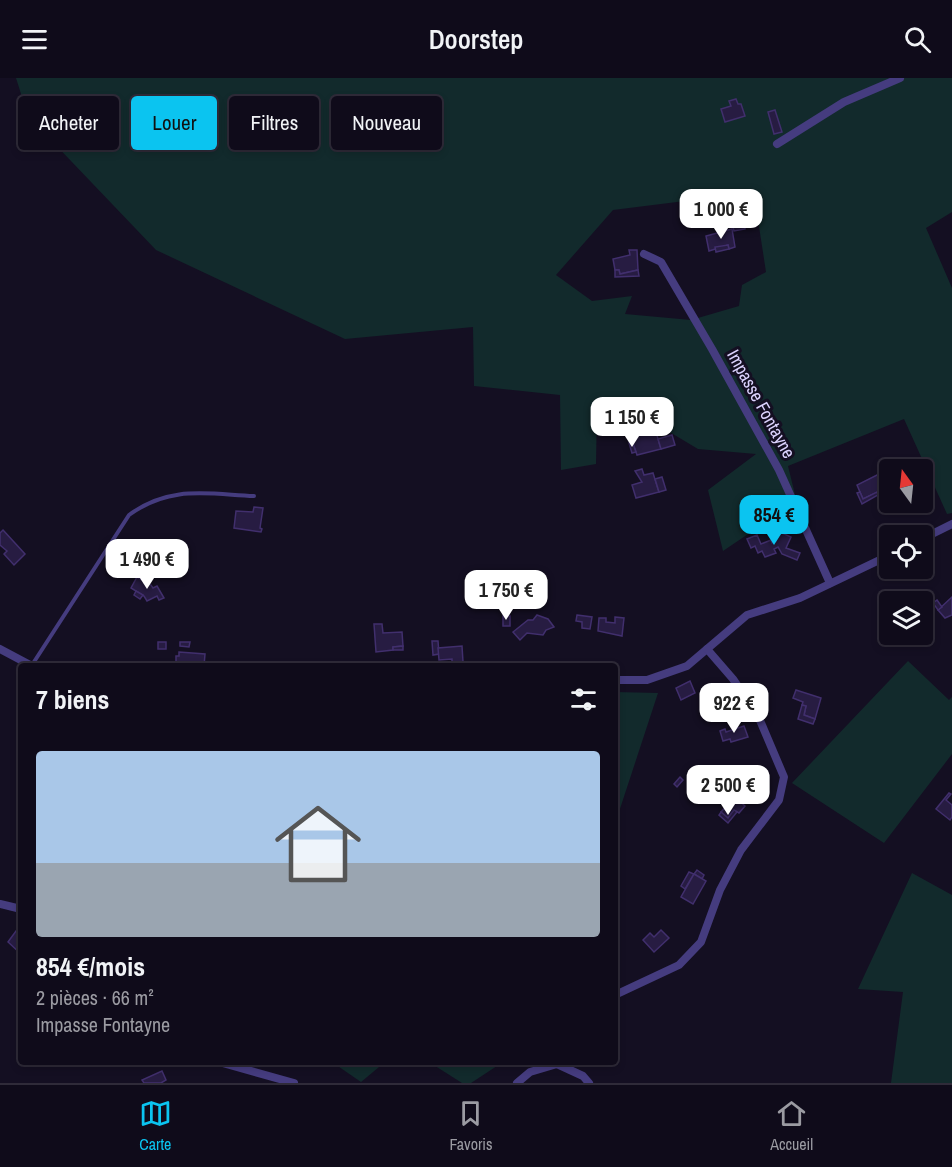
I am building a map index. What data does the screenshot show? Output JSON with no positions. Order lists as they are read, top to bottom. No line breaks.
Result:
{"streets":{"street":["Impasse Fontayne"]},"north":"top","page":{"header":"Doorstep","chip":["Acheter","Louer","Filtres","Nouveau"],"price":["1 000 €","1 150 €","854 €","1 490 €","1 750 €","922 €","2 500 €"],"heading":"7 biens","list":[{"name":"854 €/mois","note":"2 pièces · 66 m² · Impasse Fontayne"}],"tabs":["Carte","Favoris","Accueil"]}}
